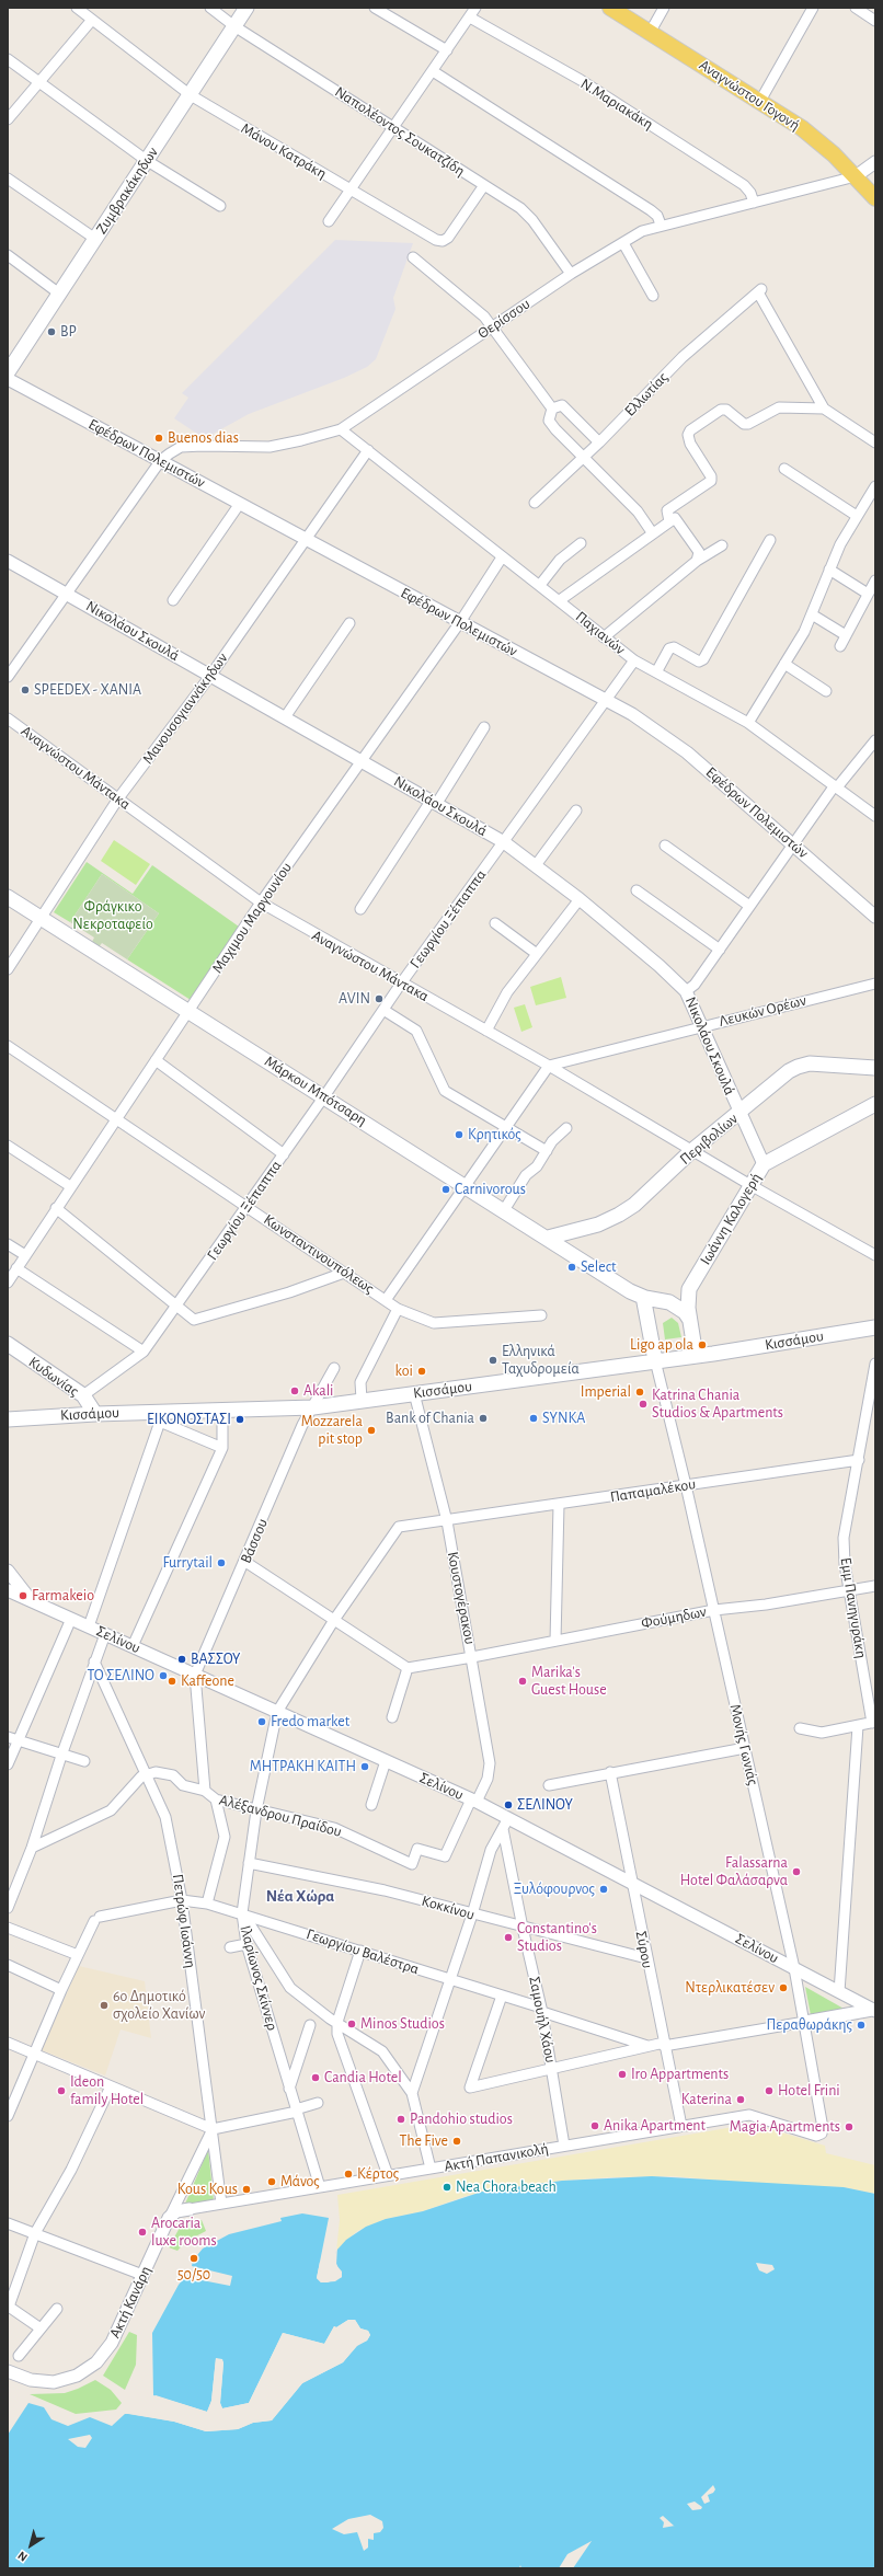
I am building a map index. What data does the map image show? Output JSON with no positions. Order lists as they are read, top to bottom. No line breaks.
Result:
{"streets":{"main road":["Αναγνώστου Γογονή","Ζυμβρακάκηδων","Μάρκου Μπότσαρη","Περιβολίων","Ιωάννη Καλογερή","Κισσάμου","Κυδωνίας"],"street":["Ν.Μαριακάκη","Ναπολέοντος Σουκατζίδη","Μάνου Κατράκη","Θερίσσου","Ελλωτίας","Εφέδρων Πολεμιστών","Νικολάου Σκουλά","Παχιανών","Μανουσογιαννάκηδων","Αναγνώστου Μάντακα","Μαχιμου Mαργουνίου","Γεωργίου Ξέπαππα","Λευκών Ορέων","Κωνσταντινουπόλεως","Παπαμαλέκου","Βάσσου","Κουστογέρακου","Εμμ Πανηγυράκη","Φούμηδων","Σελίνου","Μονής Γωνιάς","Αλέξανδρου Πραίδου","Κοκκίνου","Πετρώφ Ιωάννη","Σύρου","Γεωργίου Βαλέστρα","Ιλαρίωνος Σκίννερ","Σαμουήλ Χάου","Ακτή Παπανικολή","Ακτή Κανάρη"]},"crossings":[["Αναγνώστου Γογονή","Θερίσσου"],["Ν.Μαριακάκη","Θερίσσου"],["Ναπολέοντος Σουκατζίδη","Μάνου Κατράκη"],["Ναπολέοντος Σουκατζίδη","Ζυμβρακάκηδων"],["Ναπολέοντος Σουκατζίδη","Θερίσσου"],["Μάνου Κατράκη","Ζυμβρακάκηδων"],["Θερίσσου","Εφέδρων Πολεμιστών"],["Θερίσσου","Παχιανών"],["Εφέδρων Πολεμιστών","Μανουσογιαννάκηδων"],["Εφέδρων Πολεμιστών","Μαχιμου Mαργουνίου"],["Εφέδρων Πολεμιστών","Γεωργίου Ξέπαππα"],["Νικολάου Σκουλά","Μανουσογιαννάκηδων"],["Νικολάου Σκουλά","Μαχιμου Mαργουνίου"],["Νικολάου Σκουλά","Γεωργίου Ξέπαππα"],["Νικολάου Σκουλά","Λευκών Ορέων"],["Νικολάου Σκουλά","Περιβολίων"],["Νικολάου Σκουλά","Ιωάννη Καλογερή"],["Παχιανών","Μανουσογιαννάκηδων"],["Παχιανών","Μαχιμου Mαργουνίου"],["Παχιανών","Γεωργίου Ξέπαππα"],["Μανουσογιαννάκηδων","Αναγνώστου Μάντακα"],["Μανουσογιαννάκηδων","Μάρκου Μπότσαρη"],["Αναγνώστου Μάντακα","Μαχιμου Mαργουνίου"],["Αναγνώστου Μάντακα","Γεωργίου Ξέπαππα"],["Αναγνώστου Μάντακα","Λευκών Ορέων"],["Αναγνώστου Μάντακα","Περιβολίων"],["Αναγνώστου Μάντακα","Ιωάννη Καλογερή"],["Μαχιμου Mαργουνίου","Μάρκου Μπότσαρη"],["Μαχιμου Mαργουνίου","Κωνσταντινουπόλεως"],["Γεωργίου Ξέπαππα","Μάρκου Μπότσαρη"],["Γεωργίου Ξέπαππα","Κωνσταντινουπόλεως"],["Γεωργίου Ξέπαππα","Κυδωνίας"],["Μάρκου Μπότσαρη","Περιβολίων"],["Κισσάμου","Κυδωνίας"],["Κισσάμου","Βάσσου"],["Κισσάμου","Κουστογέρακου"],["Κισσάμου","Μονής Γωνιάς"],["Παπαμαλέκου","Κουστογέρακου"],["Παπαμαλέκου","Εμμ Πανηγυράκη"],["Παπαμαλέκου","Μονής Γωνιάς"],["Παπαμαλέκου","Ιλαρίωνος Σκίννερ"],["Βάσσου","Σελίνου"],["Κουστογέρακου","Φούμηδων"],["Κουστογέρακου","Σελίνου"],["Κουστογέρακου","Αλέξανδρου Πραίδου"],["Εμμ Πανηγυράκη","Φούμηδων"],["Φούμηδων","Μονής Γωνιάς"],["Σελίνου","Μονής Γωνιάς"],["Σελίνου","Αλέξανδρου Πραίδου"],["Σελίνου","Σύρου"],["Σελίνου","Ιλαρίωνος Σκίννερ"],["Σελίνου","Σαμουήλ Χάου"],["Μονής Γωνιάς","Ακτή Παπανικολή"],["Αλέξανδρου Πραίδου","Πετρώφ Ιωάννη"],["Αλέξανδρου Πραίδου","Ιλαρίωνος Σκίννερ"],["Κοκκίνου","Σύρου"],["Κοκκίνου","Ιλαρίωνος Σκίννερ"],["Κοκκίνου","Σαμουήλ Χάου"],["Πετρώφ Ιωάννη","Γεωργίου Βαλέστρα"],["Πετρώφ Ιωάννη","Ακτή Παπανικολή"],["Πετρώφ Ιωάννη","Ακτή Κανάρη"],["Σύρου","Ακτή Παπανικολή"],["Γεωργίου Βαλέστρα","Ιλαρίωνος Σκίννερ"],["Γεωργίου Βαλέστρα","Σαμουήλ Χάου"],["Ιλαρίωνος Σκίννερ","Ακτή Παπανικολή"],["Σαμουήλ Χάου","Ακτή Παπανικολή"],["Ακτή Παπανικολή","Ακτή Κανάρη"]],"districts":["Νέα Χώρα"],"parks":["Φράγκικο Νεκροταφείο"],"places":["BP","Buenos dias","SPEEDEX - ΧΑΝΙΑ","AVIN","Κρητικός","Carnivorous","Select","Ligo ap ola","Ελληνικά Ταχυδρομεία","koi","Akali","Imperial","Katrina Chania Studios & Apartments","Bank of Chania","SYNKA","ΕΙΚΟΝΟΣΤΑΣΙ","Mozzarela pit stop","Furrytail","Farmakeio","ΒΑΣΣΟΥ","ΤΟ ΣΕΛΙΝΟ","Kaffeone","Marika's Guest House","Fredo market","ΜΗΤΡΑΚΗ ΚΑΙΤΗ","ΣΕΛΙΝΟΥ","Falassarna Hotel Φαλάσαρνα","Ξυλόφουρνος","Constantino's Studios","Ντερλικατέσεν","6ο Δημοτικό σχολείο Χανίων","Minos Studios","Περαθωράκης","Iro Appartments","Candia Hotel","Ideon family Hotel","Hotel Frini","Katerina","Pandohio studios","Anika Apartment","Magia Apartments","The Five","Κέρτος","Μάνος","Nea Chora beach","Kous Kous","Arocaria luxe rooms","50/50"],"north":"bottom left"}
